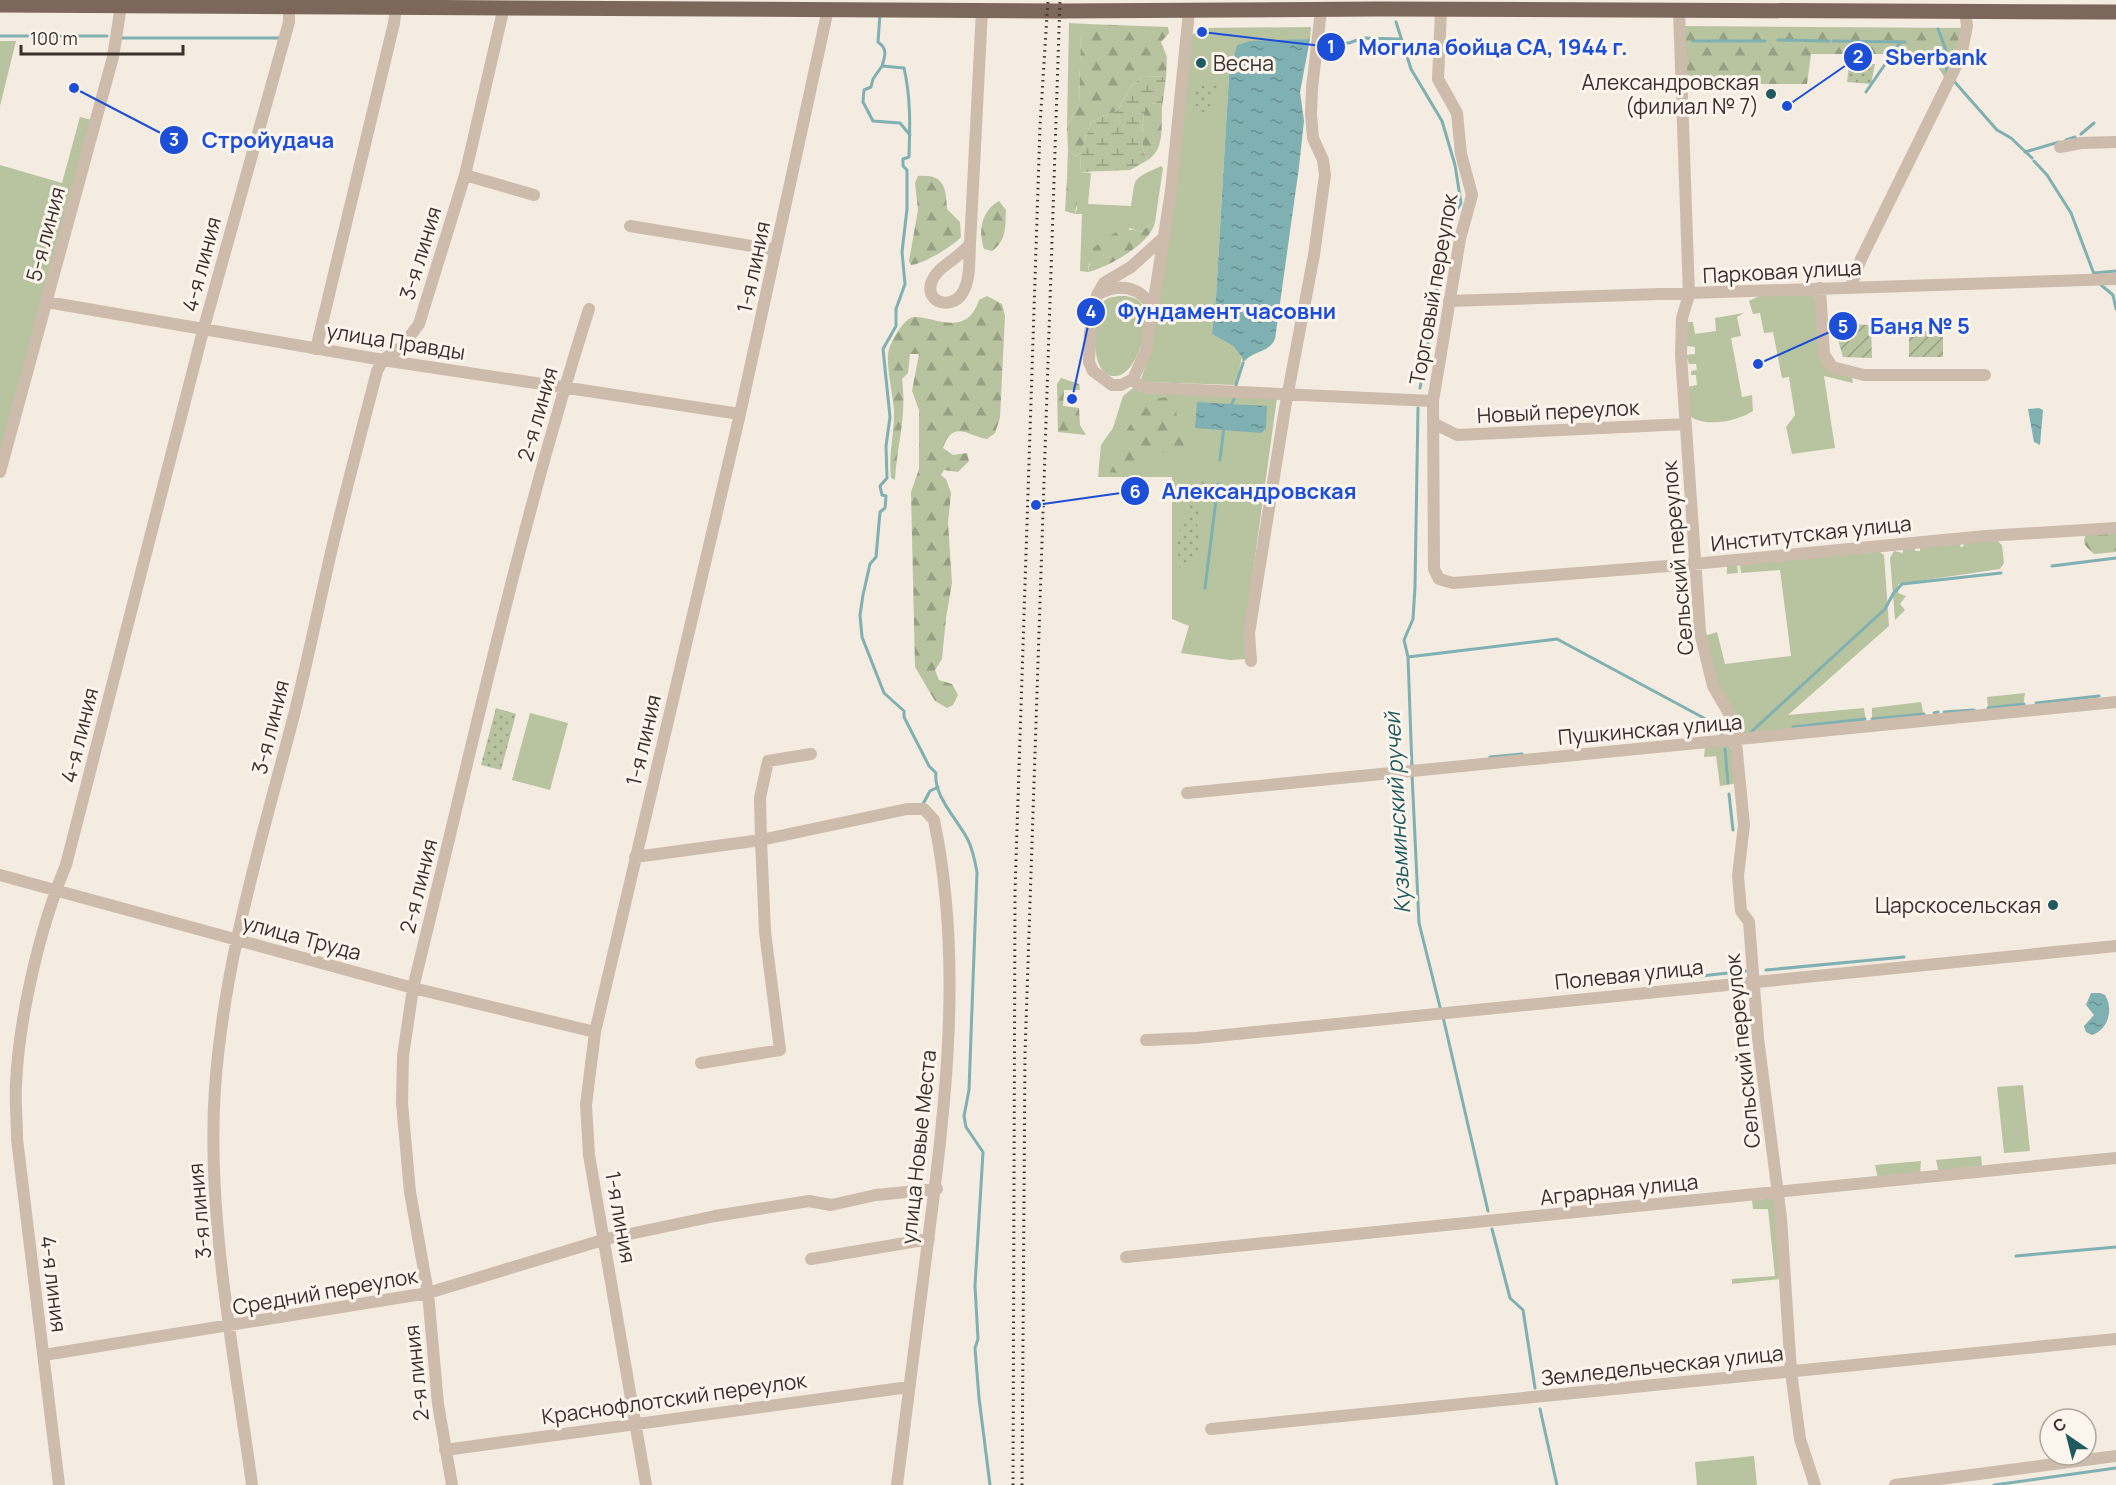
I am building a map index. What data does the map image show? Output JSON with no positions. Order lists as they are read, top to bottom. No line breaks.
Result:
{"streets":{"street":["5-я линия","3-я линия","4-я линия","1-я линия","Парковая улица","Торговый переулок","улица Правды","Новый переулок","2-я линия","Институтская улица","Сельский переулок","Пушкинская улица","улица Труда","Полевая улица","улица Новые Места","Аграрная улица","Средний переулок","Земледельческая улица","Краснофлотский переулок"]},"crossings":[["5-я линия","улица Правды"],["3-я линия","улица Правды"],["3-я линия","улица Труда"],["3-я линия","Средний переулок"],["4-я линия","улица Правды"],["4-я линия","улица Труда"],["4-я линия","Средний переулок"],["1-я линия","улица Правды"],["1-я линия","улица Труда"],["1-я линия","Средний переулок"],["1-я линия","Краснофлотский переулок"],["Парковая улица","Торговый переулок"],["Парковая улица","Сельский переулок"],["Торговый переулок","Новый переулок"],["Торговый переулок","Институтская улица"],["улица Правды","2-я линия"],["Новый переулок","Сельский переулок"],["2-я линия","улица Труда"],["2-я линия","Средний переулок"],["2-я линия","Краснофлотский переулок"],["Институтская улица","Сельский переулок"],["Сельский переулок","Пушкинская улица"],["Сельский переулок","Полевая улица"],["Сельский переулок","Аграрная улица"],["Сельский переулок","Земледельческая улица"],["улица Новые Места","Средний переулок"],["улица Новые Места","Краснофлотский переулок"]],"water":["Кузьминский ручей"],"places":["Могила бойца СА, 1944 г.","Весна","Стройудача","Александровская (филиал № 7)","Sberbank","Баня № 5","Фундамент часовни","Александровская","Царскосельская"],"scale_bar":"100 m","north":"top left"}
